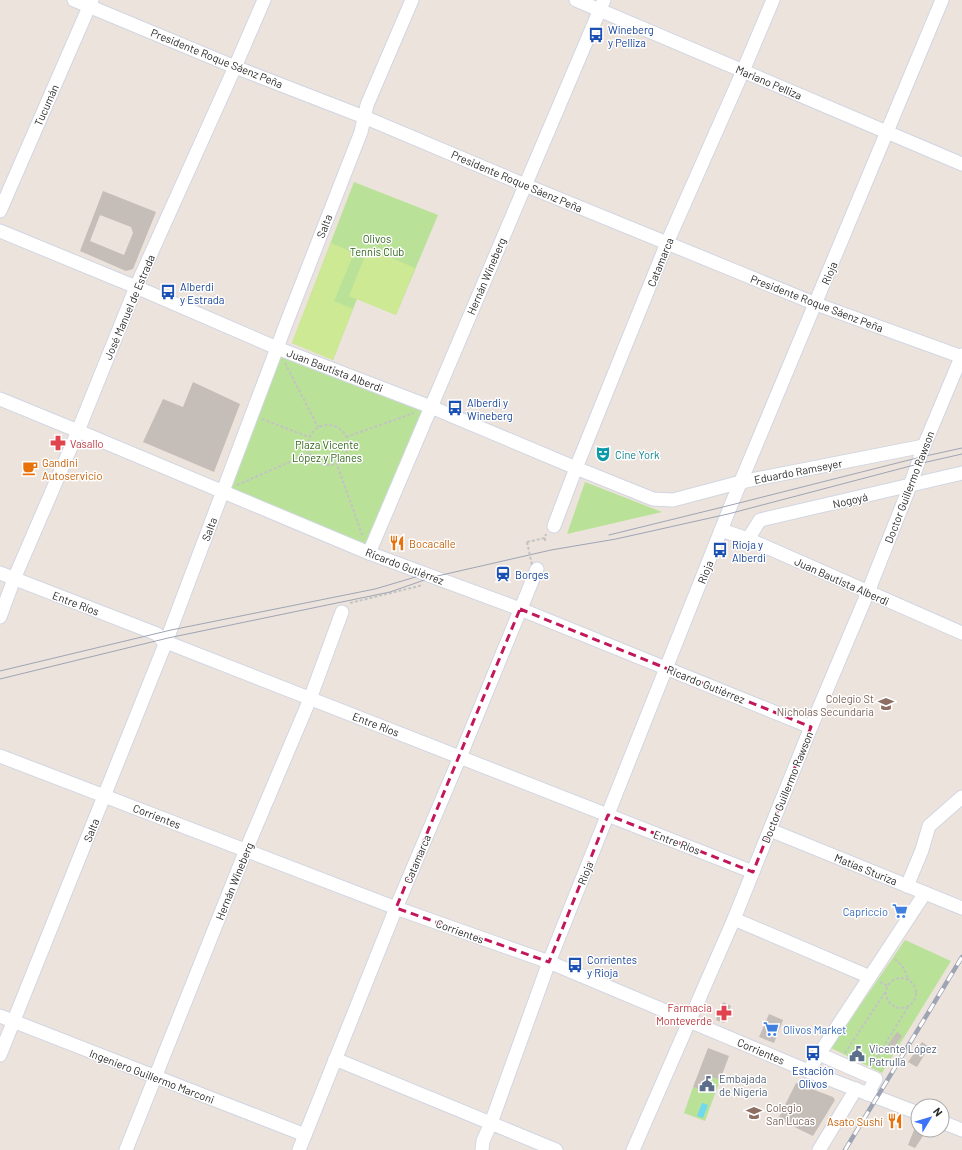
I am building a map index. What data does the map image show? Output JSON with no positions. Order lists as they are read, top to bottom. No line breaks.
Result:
{"streets":{"street":["Presidente Roque Sáenz Peña","Mariano Pelliza","Tucumán","Salta","Catamarca","Rioja","Hernán Wineberg","José Manuel de Estrada","Juan Bautista Alberdi","Eduardo Ramseyer","Doctor Guillermo Rawson","Nogoyá","Ricardo Gutiérrez","Entre Ríos","Corrientes","Matías Sturiza","Ingeniero Guillermo Marconi"]},"crossings":[["Presidente Roque Sáenz Peña","Tucumán"],["Presidente Roque Sáenz Peña","Salta"],["Presidente Roque Sáenz Peña","Catamarca"],["Presidente Roque Sáenz Peña","Rioja"],["Presidente Roque Sáenz Peña","Hernán Wineberg"],["Presidente Roque Sáenz Peña","José Manuel de Estrada"],["Presidente Roque Sáenz Peña","Doctor Guillermo Rawson"],["Mariano Pelliza","Catamarca"],["Mariano Pelliza","Rioja"],["Mariano Pelliza","Hernán Wineberg"],["Salta","Juan Bautista Alberdi"],["Salta","Ricardo Gutiérrez"],["Salta","Entre Ríos"],["Salta","Corrientes"],["Salta","Ingeniero Guillermo Marconi"],["Catamarca","Juan Bautista Alberdi"],["Catamarca","Ricardo Gutiérrez"],["Catamarca","Entre Ríos"],["Catamarca","Corrientes"],["Catamarca","Ingeniero Guillermo Marconi"],["Rioja","Juan Bautista Alberdi"],["Rioja","Eduardo Ramseyer"],["Rioja","Ricardo Gutiérrez"],["Rioja","Entre Ríos"],["Rioja","Corrientes"],["Hernán Wineberg","Juan Bautista Alberdi"],["Hernán Wineberg","Ricardo Gutiérrez"],["Hernán Wineberg","Entre Ríos"],["Hernán Wineberg","Corrientes"],["Hernán Wineberg","Ingeniero Guillermo Marconi"],["José Manuel de Estrada","Juan Bautista Alberdi"],["José Manuel de Estrada","Ricardo Gutiérrez"],["José Manuel de Estrada","Entre Ríos"],["Juan Bautista Alberdi","Eduardo Ramseyer"],["Juan Bautista Alberdi","Doctor Guillermo Rawson"],["Juan Bautista Alberdi","Nogoyá"],["Eduardo Ramseyer","Doctor Guillermo Rawson"],["Doctor Guillermo Rawson","Nogoyá"],["Doctor Guillermo Rawson","Ricardo Gutiérrez"],["Doctor Guillermo Rawson","Entre Ríos"],["Doctor Guillermo Rawson","Corrientes"],["Doctor Guillermo Rawson","Matías Sturiza"]],"parks":["Olivos Tennis Club","Plaza Vicente López y Planes"],"places":{"bus stop":["Wineberg y Pelliza","Alberdi y Estrada","Alberdi y Wineberg","Rioja y Alberdi","Corrientes y Rioja","Estación Olivos"],"pharmacy":["Vasallo","Farmacia Monteverde"],"theatre":["Cine York"],"cafe":["Gandini Autoservicio"],"restaurant":["Bocacalle","Asato Sushi"],"station":["Borges"],"school or university":["Colegio St Nicholas Secundaria","Colegio San Lucas"],"supermarket":["Capriccio","Olivos Market"],"public building":["Vicente López Patrulla","Embajada de Nigeria"]},"north":"top right"}
